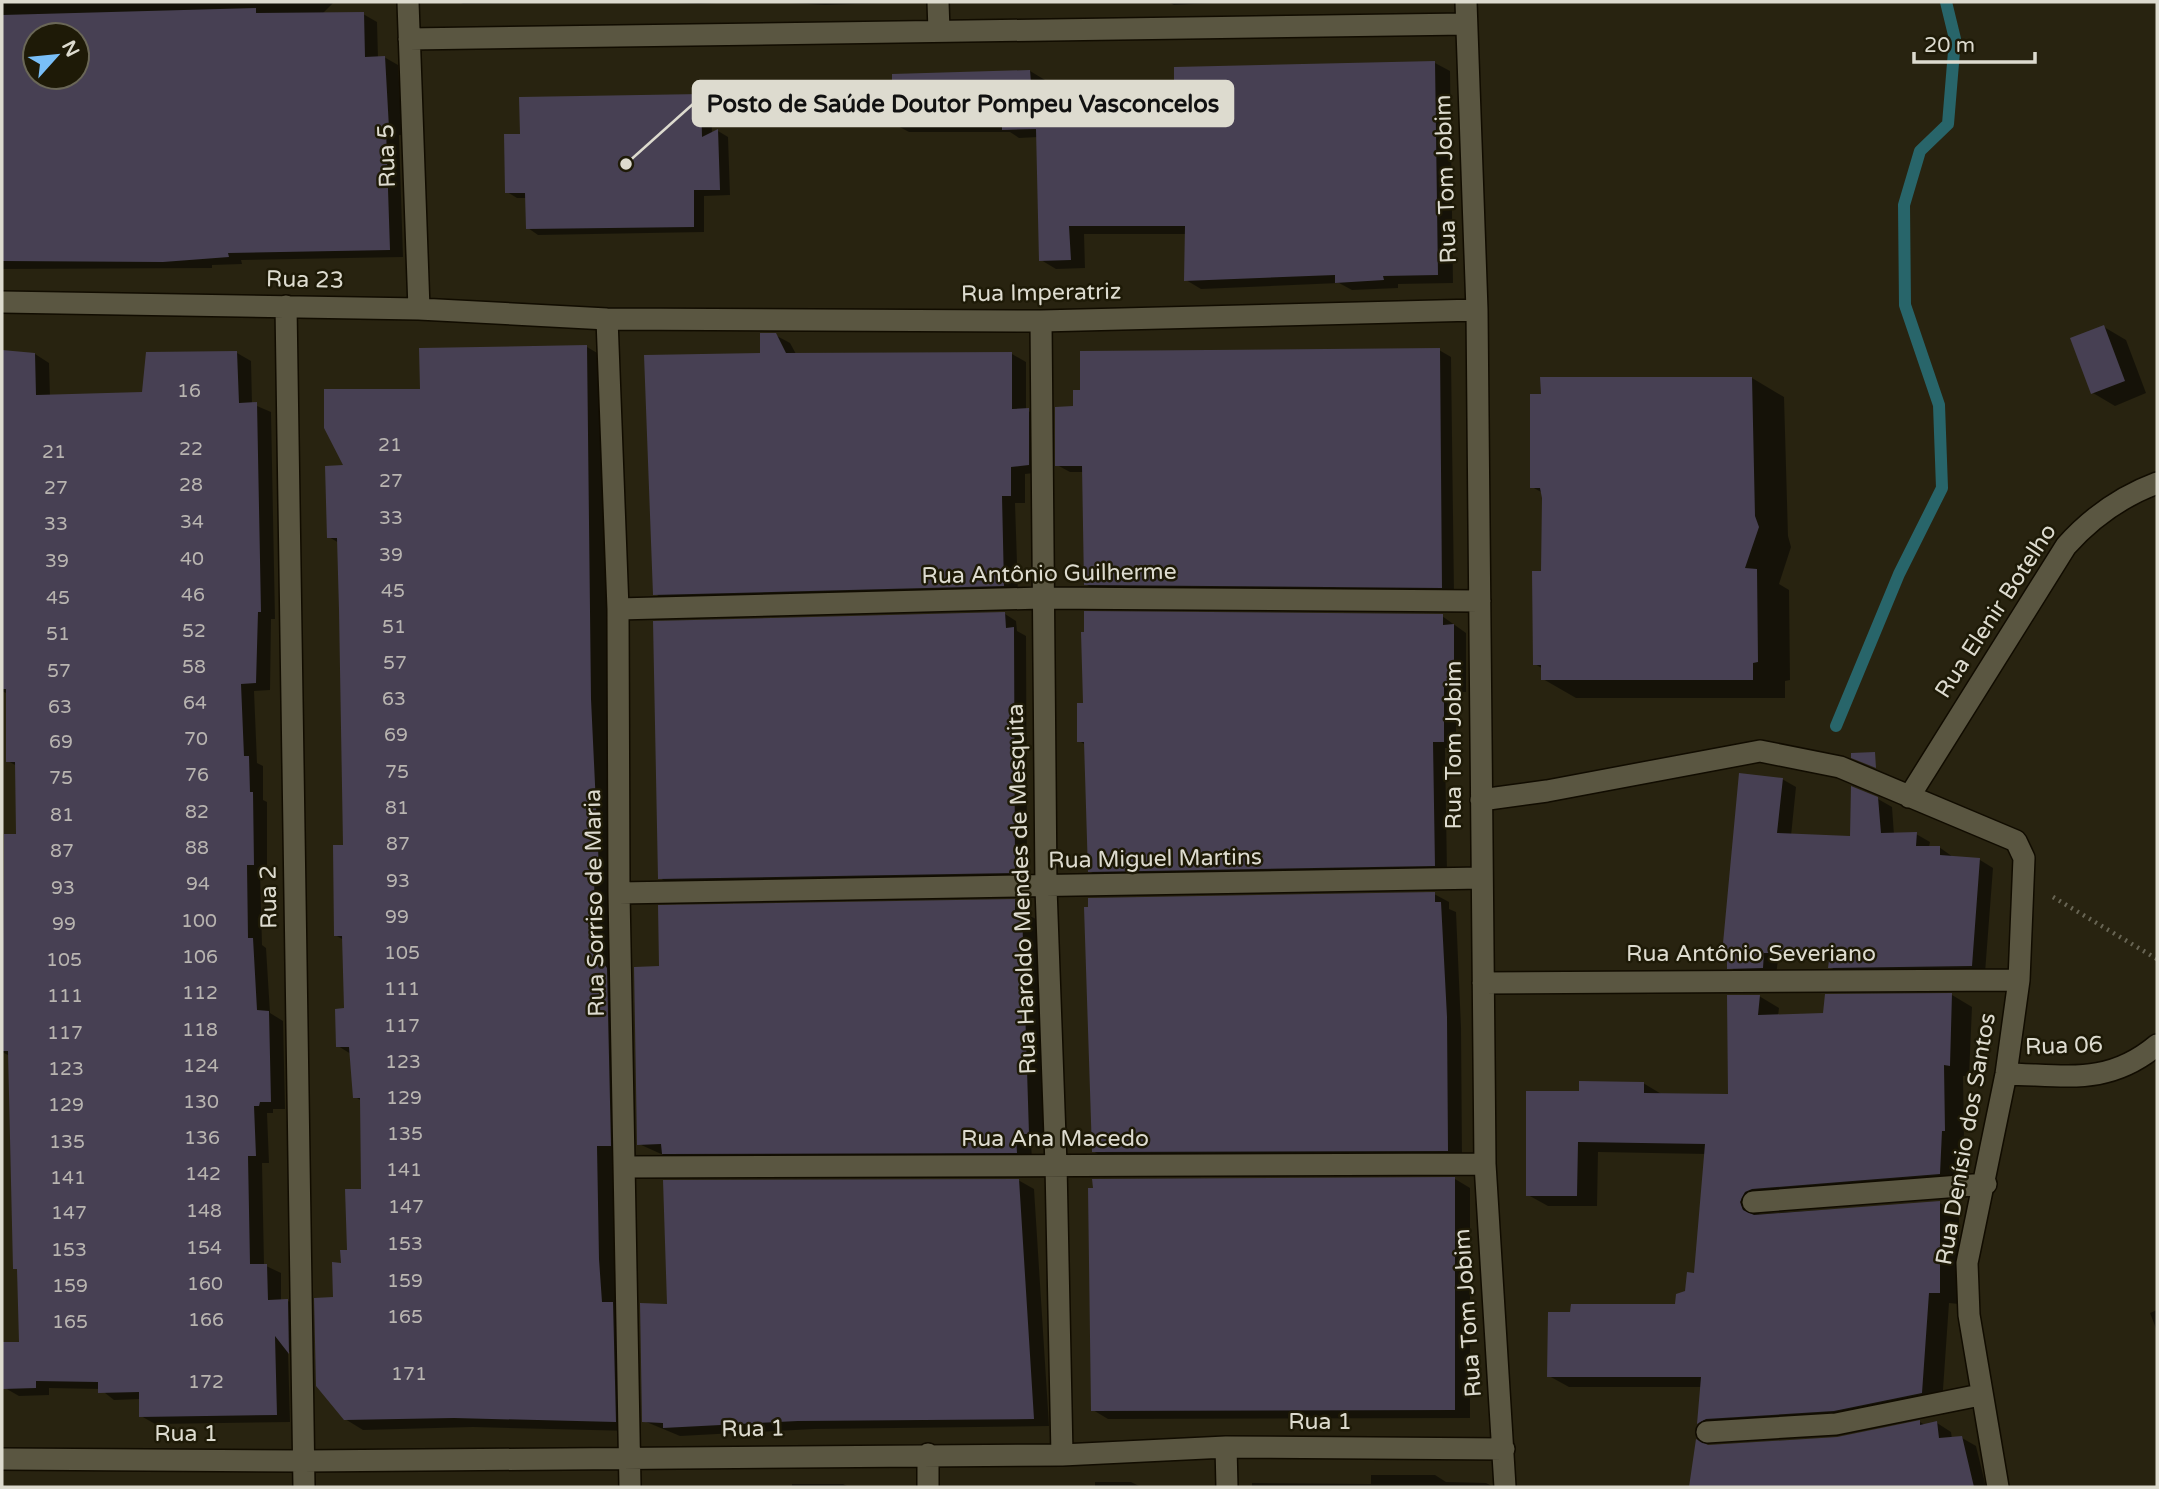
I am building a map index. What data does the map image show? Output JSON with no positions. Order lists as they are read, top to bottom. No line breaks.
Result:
{"streets":{"street":["Rua 5","Rua Tom Jobim","Rua 23","Rua Imperatriz","Rua Antônio Guilherme","Rua Elenir Botelho","Rua Miguel Martins","Rua Haroldo Mendes de Mesquita","Rua 2","Rua Sorriso de Maria","Rua Antônio Severiano","Rua 06","Rua Ana Macedo","Rua Denísio dos Santos","Rua 1"]},"crossings":[["Rua 5","Rua 23"],["Rua Tom Jobim","Rua Imperatriz"],["Rua Tom Jobim","Rua Antônio Guilherme"],["Rua Tom Jobim","Rua Miguel Martins"],["Rua Tom Jobim","Rua Antônio Severiano"],["Rua Tom Jobim","Rua Ana Macedo"],["Rua Tom Jobim","Rua 1"],["Rua 23","Rua Imperatriz"],["Rua 23","Rua 2"],["Rua 23","Rua Sorriso de Maria"],["Rua Imperatriz","Rua Haroldo Mendes de Mesquita"],["Rua Imperatriz","Rua Sorriso de Maria"],["Rua Antônio Guilherme","Rua Haroldo Mendes de Mesquita"],["Rua Antônio Guilherme","Rua Sorriso de Maria"],["Rua Elenir Botelho","Rua Denísio dos Santos"],["Rua Miguel Martins","Rua Haroldo Mendes de Mesquita"],["Rua Miguel Martins","Rua Sorriso de Maria"],["Rua Haroldo Mendes de Mesquita","Rua Ana Macedo"],["Rua Haroldo Mendes de Mesquita","Rua 1"],["Rua 2","Rua 1"],["Rua Sorriso de Maria","Rua Ana Macedo"],["Rua Sorriso de Maria","Rua 1"],["Rua Antônio Severiano","Rua Denísio dos Santos"],["Rua 06","Rua Denísio dos Santos"]],"places":["Posto de Saúde Doutor Pompeu Vasconcelos"],"house_numbers":["16","21","22","21","27","28","27","33","34","33","39","40","39","45","46","45","51","52","51","57","58","57","63","64","63","69","70","69","75","76","75","81","82","81","87","88","87","93","94","93","99","100","99","105","106","105","111","112","111","117","118","117","123","124","123","129","130","129","135","136","135","141","142","141","147","148","147","153","154","153","159","160","159","165","166","165","171","172"],"scale_bar":"20 m","north":"top right"}
